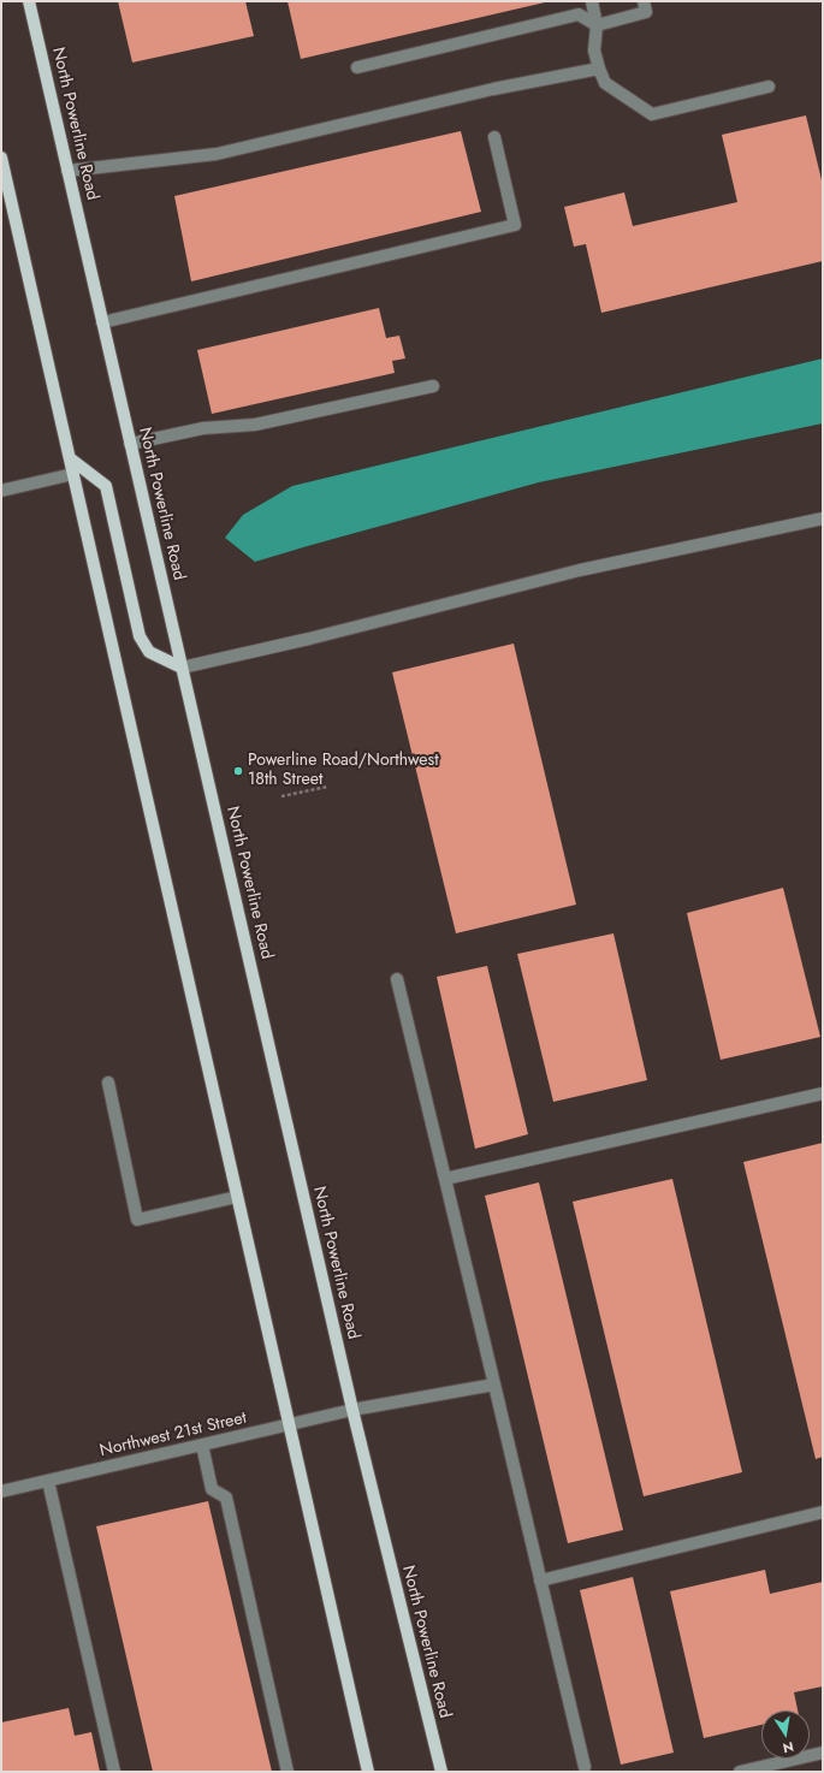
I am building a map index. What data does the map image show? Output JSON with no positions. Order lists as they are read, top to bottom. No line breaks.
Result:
{"streets":{"main road":["North Powerline Road"],"street":["Northwest 21st Street"]},"crossings":[["North Powerline Road","Northwest 21st Street"]],"places":["Powerline Road/Northwest 18th Street"],"north":"bottom"}
